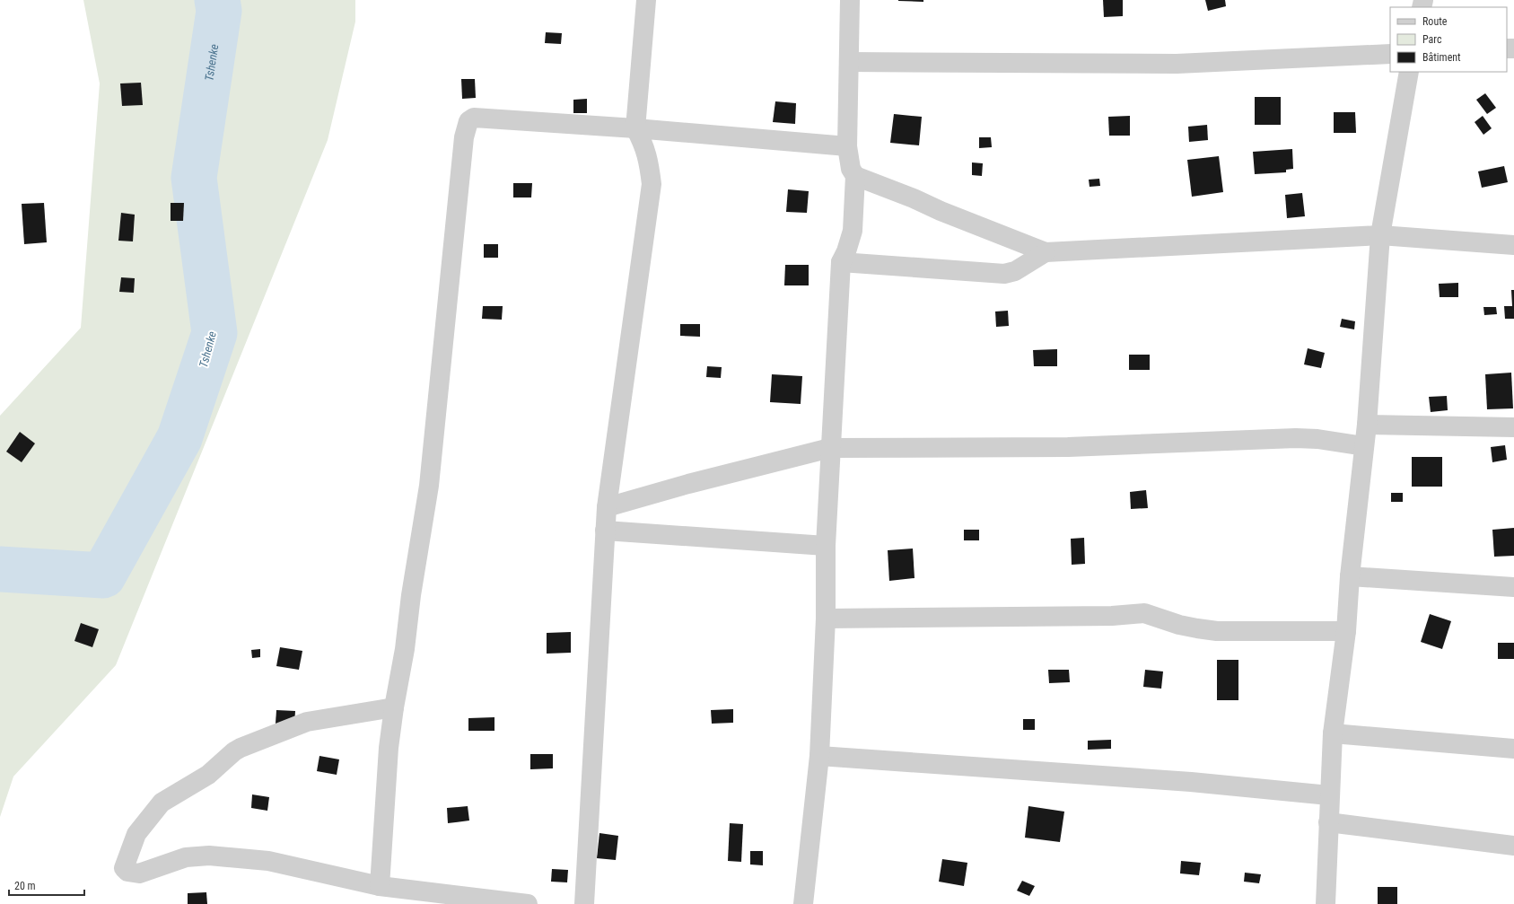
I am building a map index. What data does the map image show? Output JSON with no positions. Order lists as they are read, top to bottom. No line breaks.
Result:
{"water":["Tshenke"],"legend":["Route","Parc","Bâtiment"],"scale_bar":"20 m"}
